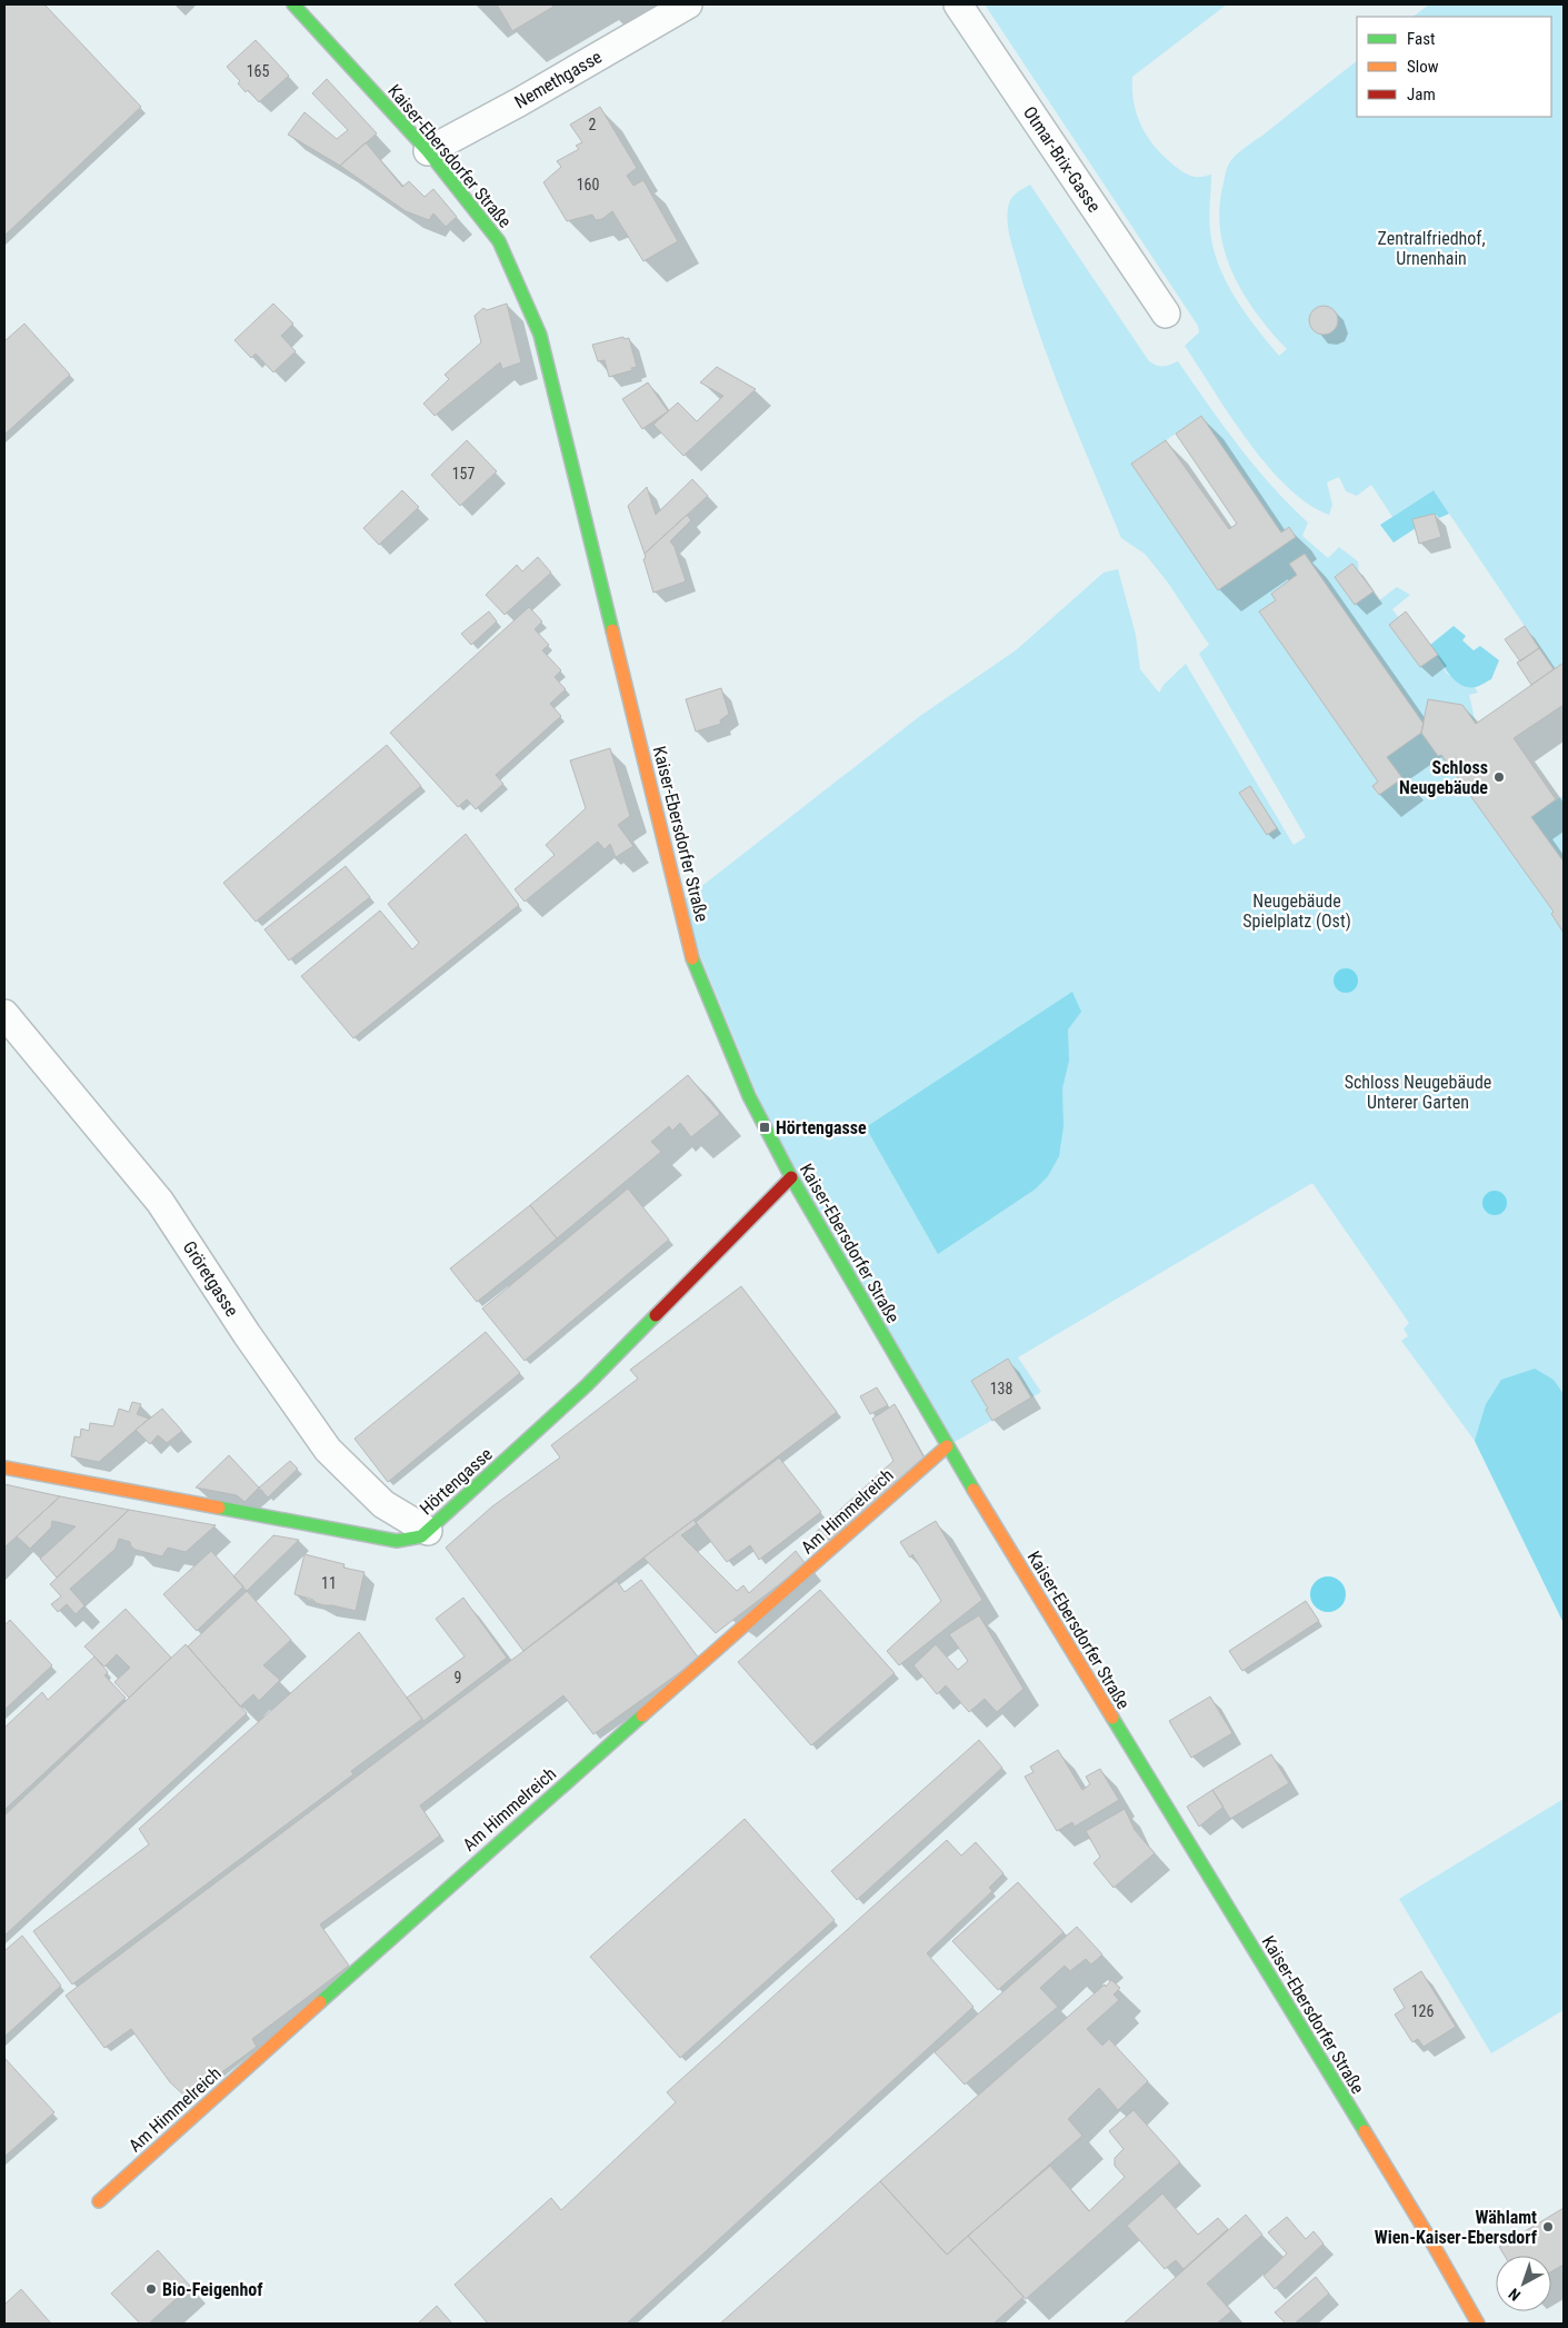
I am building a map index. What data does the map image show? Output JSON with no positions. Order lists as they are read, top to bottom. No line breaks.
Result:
{"streets":{"main road":["Kaiser-Ebersdorfer Straße","Hörtengasse","Am Himmelreich"],"street":["Nemethgasse","Otmar-Brix-Gasse","Gröretgasse"]},"crossings":[["Nemethgasse","Kaiser-Ebersdorfer Straße"],["Kaiser-Ebersdorfer Straße","Hörtengasse"],["Kaiser-Ebersdorfer Straße","Am Himmelreich"],["Gröretgasse","Hörtengasse"]],"parks":["Zentralfriedhof, Urnenhain","Neugebäude Spielplatz (Ost)","Schloss Neugebäude Unterer Garten"],"places":{"other":["Schloss Neugebäude","Wählamt Wien-Kaiser-Ebersdorf","Bio-Feigenhof"],"transit":["Hörtengasse"]},"house_numbers":["165","2","160","157","138","11","9","126"],"legend":["Fast","Slow","Jam"],"north":"bottom left"}
